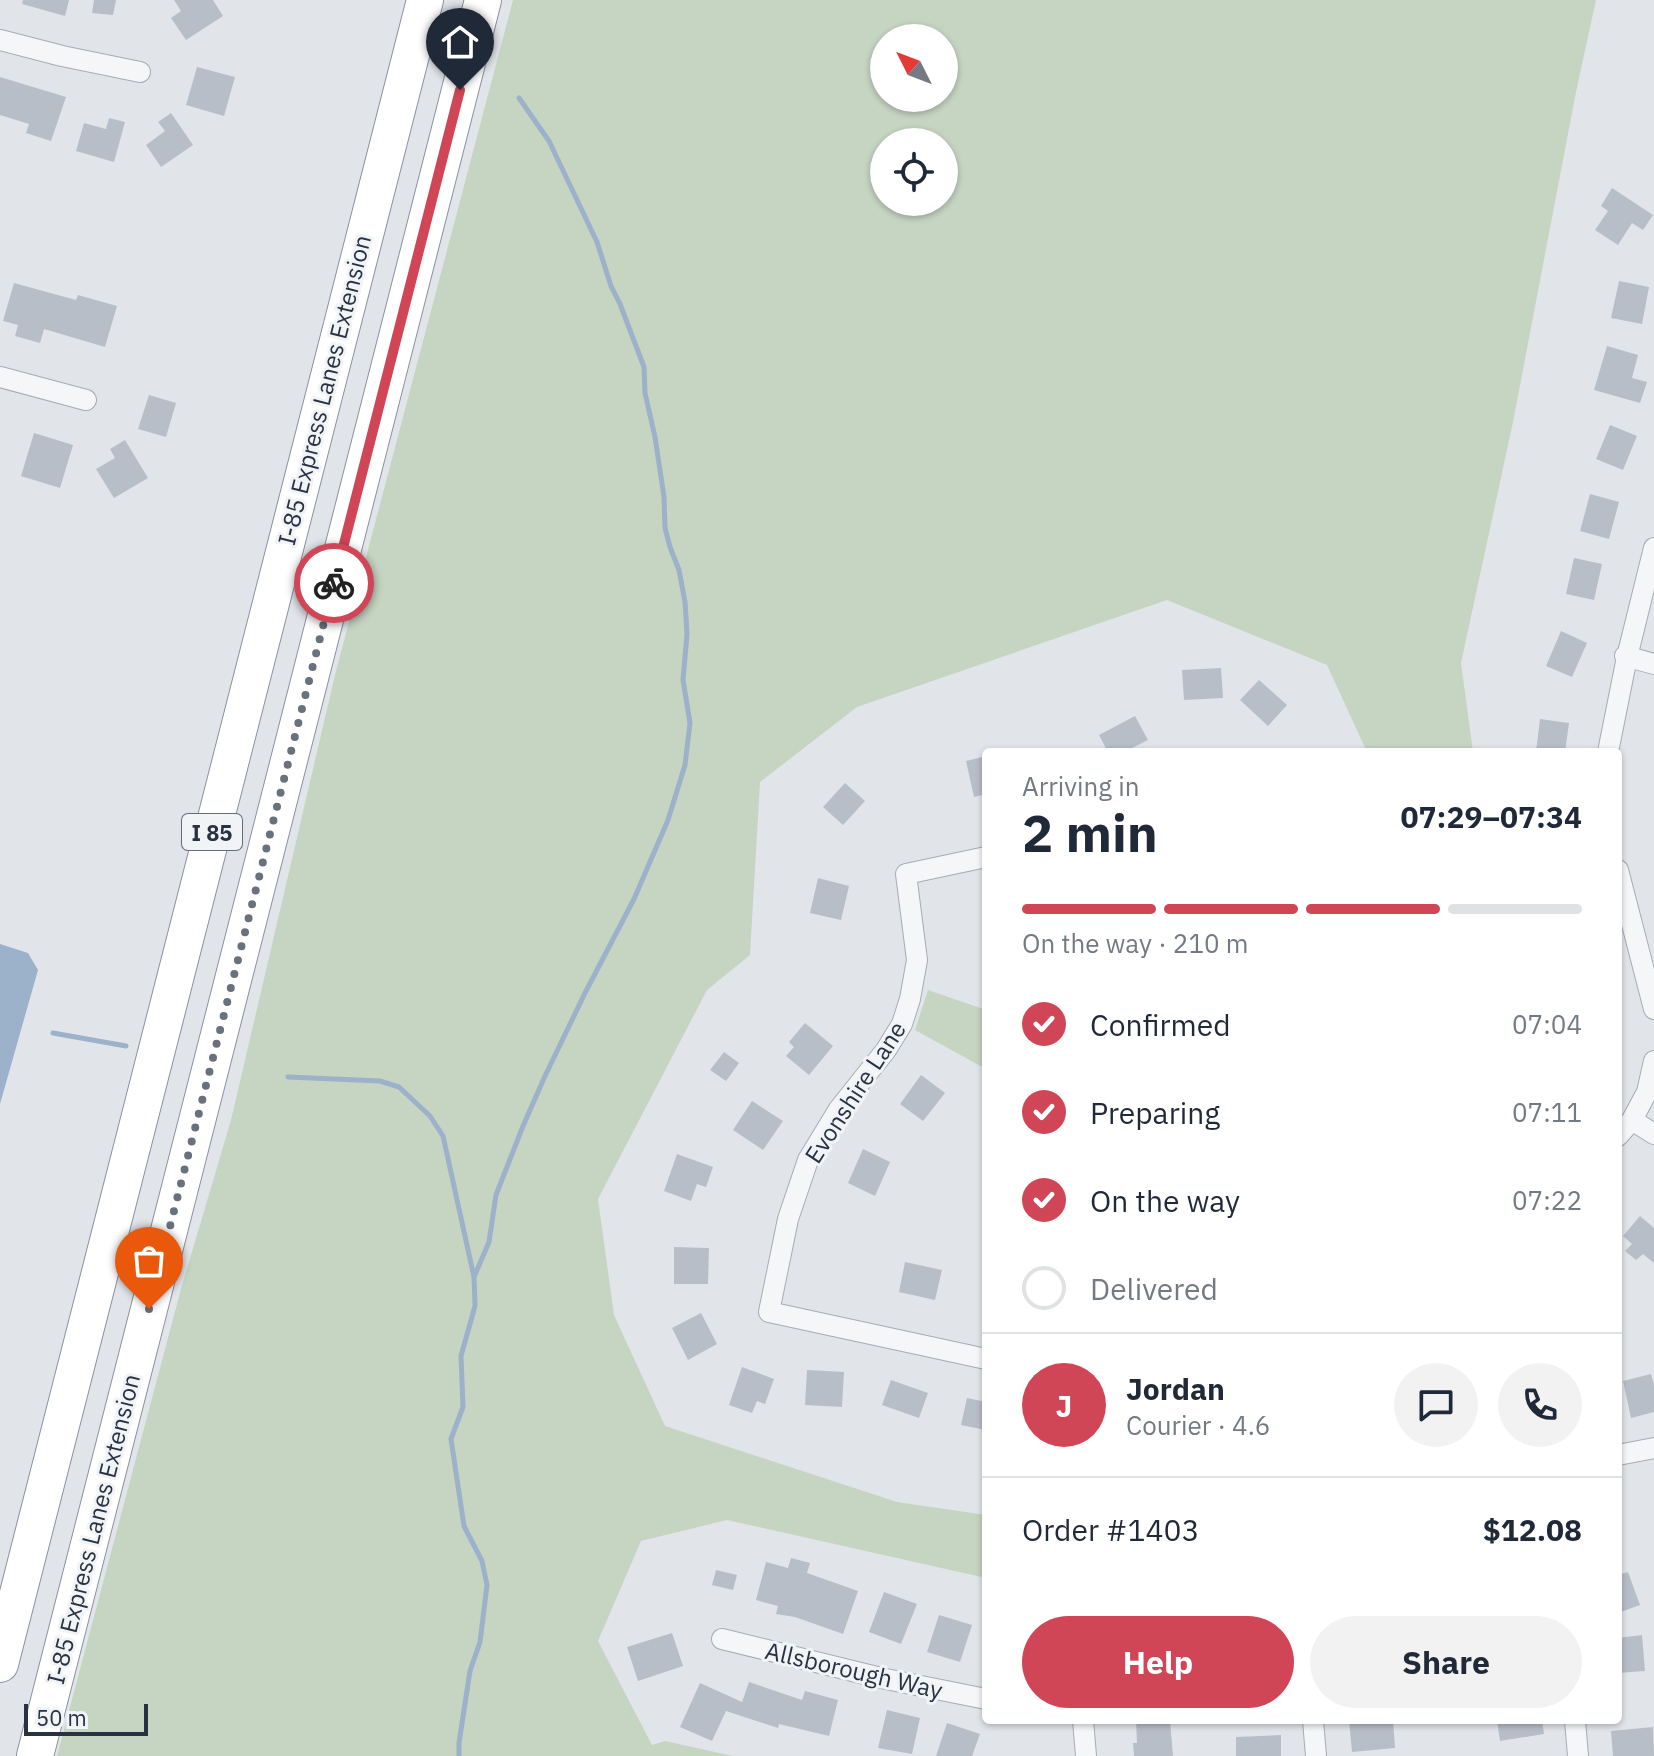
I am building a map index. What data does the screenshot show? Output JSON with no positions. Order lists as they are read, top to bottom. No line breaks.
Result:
{"streets":{"highway":["I-85 Express Lanes Extension","I 85"],"street":["Evonshire Lane","Allsborough Way"]},"scale_bar":"50 m","north":"top left","page":{"heading":["2 min","Arriving in","07:29–07:34"],"panel":["Jordan","Courier · 4.6","Order #1403","$12.08"],"bar":"On the way · 210 m","list":[["Confirmed","07:04"],["Preparing","07:11"],["On the way","07:22"],"Delivered"],"round":"J","buttons":["Help","Share"],"scale":"50 m"}}
